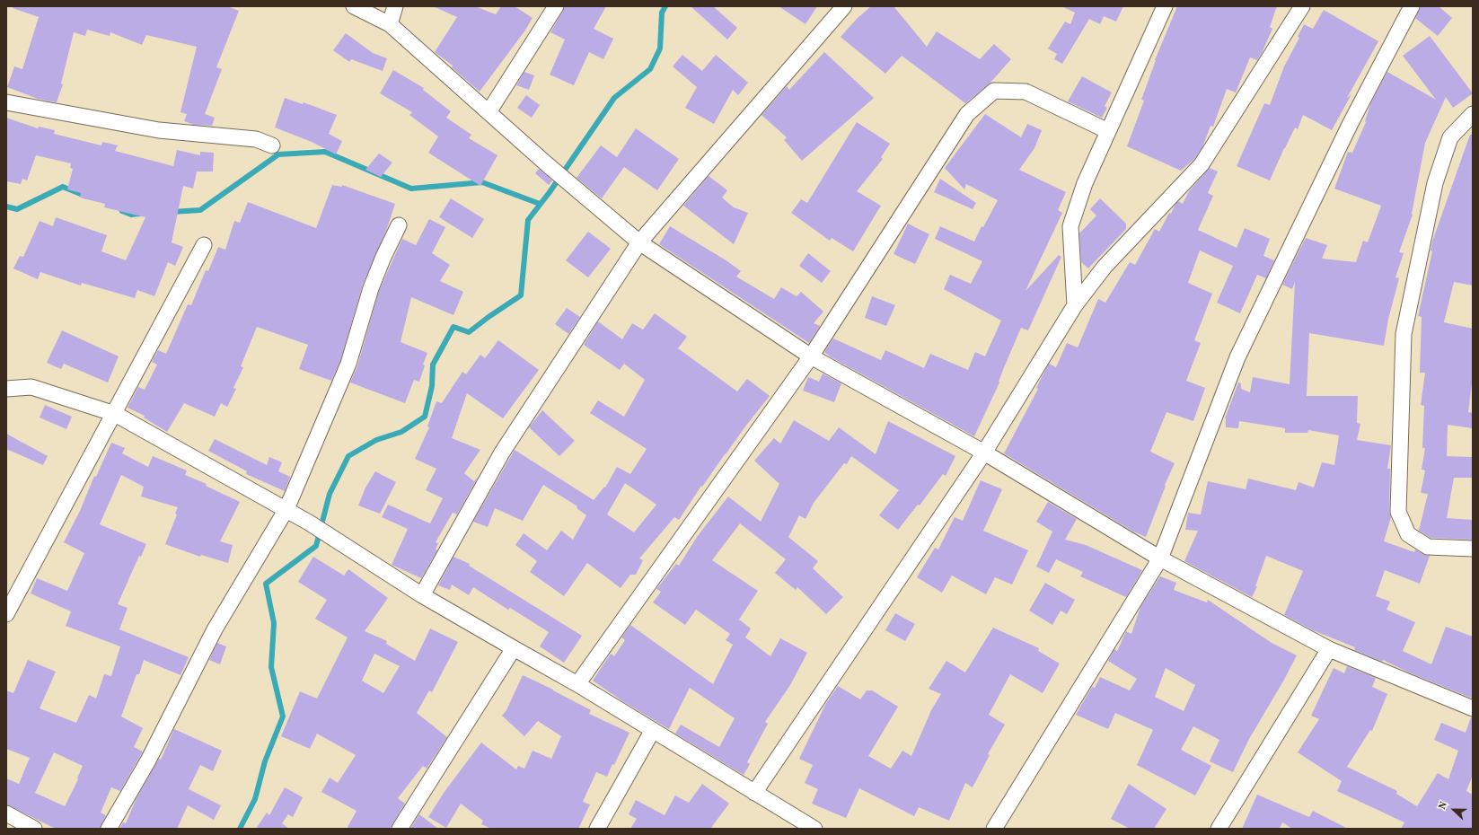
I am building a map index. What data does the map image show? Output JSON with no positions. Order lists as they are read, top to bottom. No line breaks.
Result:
{"north":"left"}
